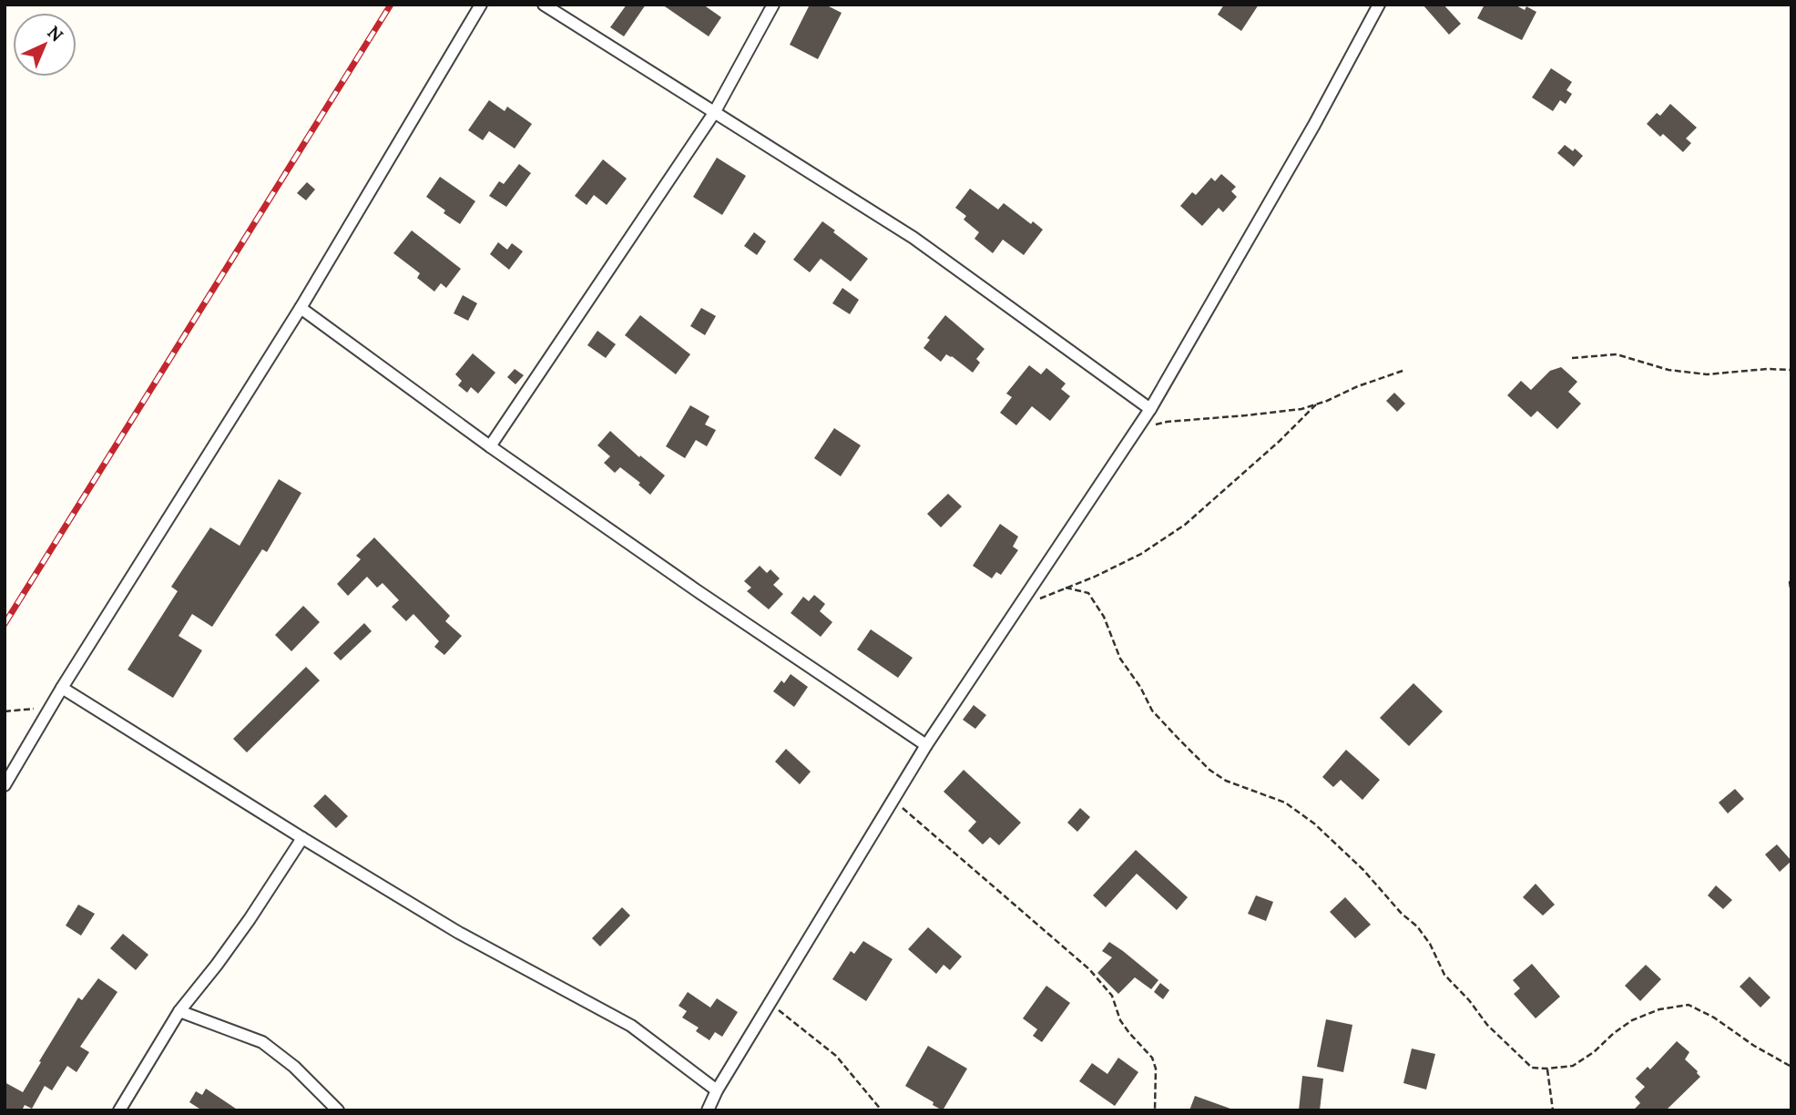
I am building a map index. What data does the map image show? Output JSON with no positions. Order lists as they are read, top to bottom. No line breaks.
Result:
{"north":"top right"}
